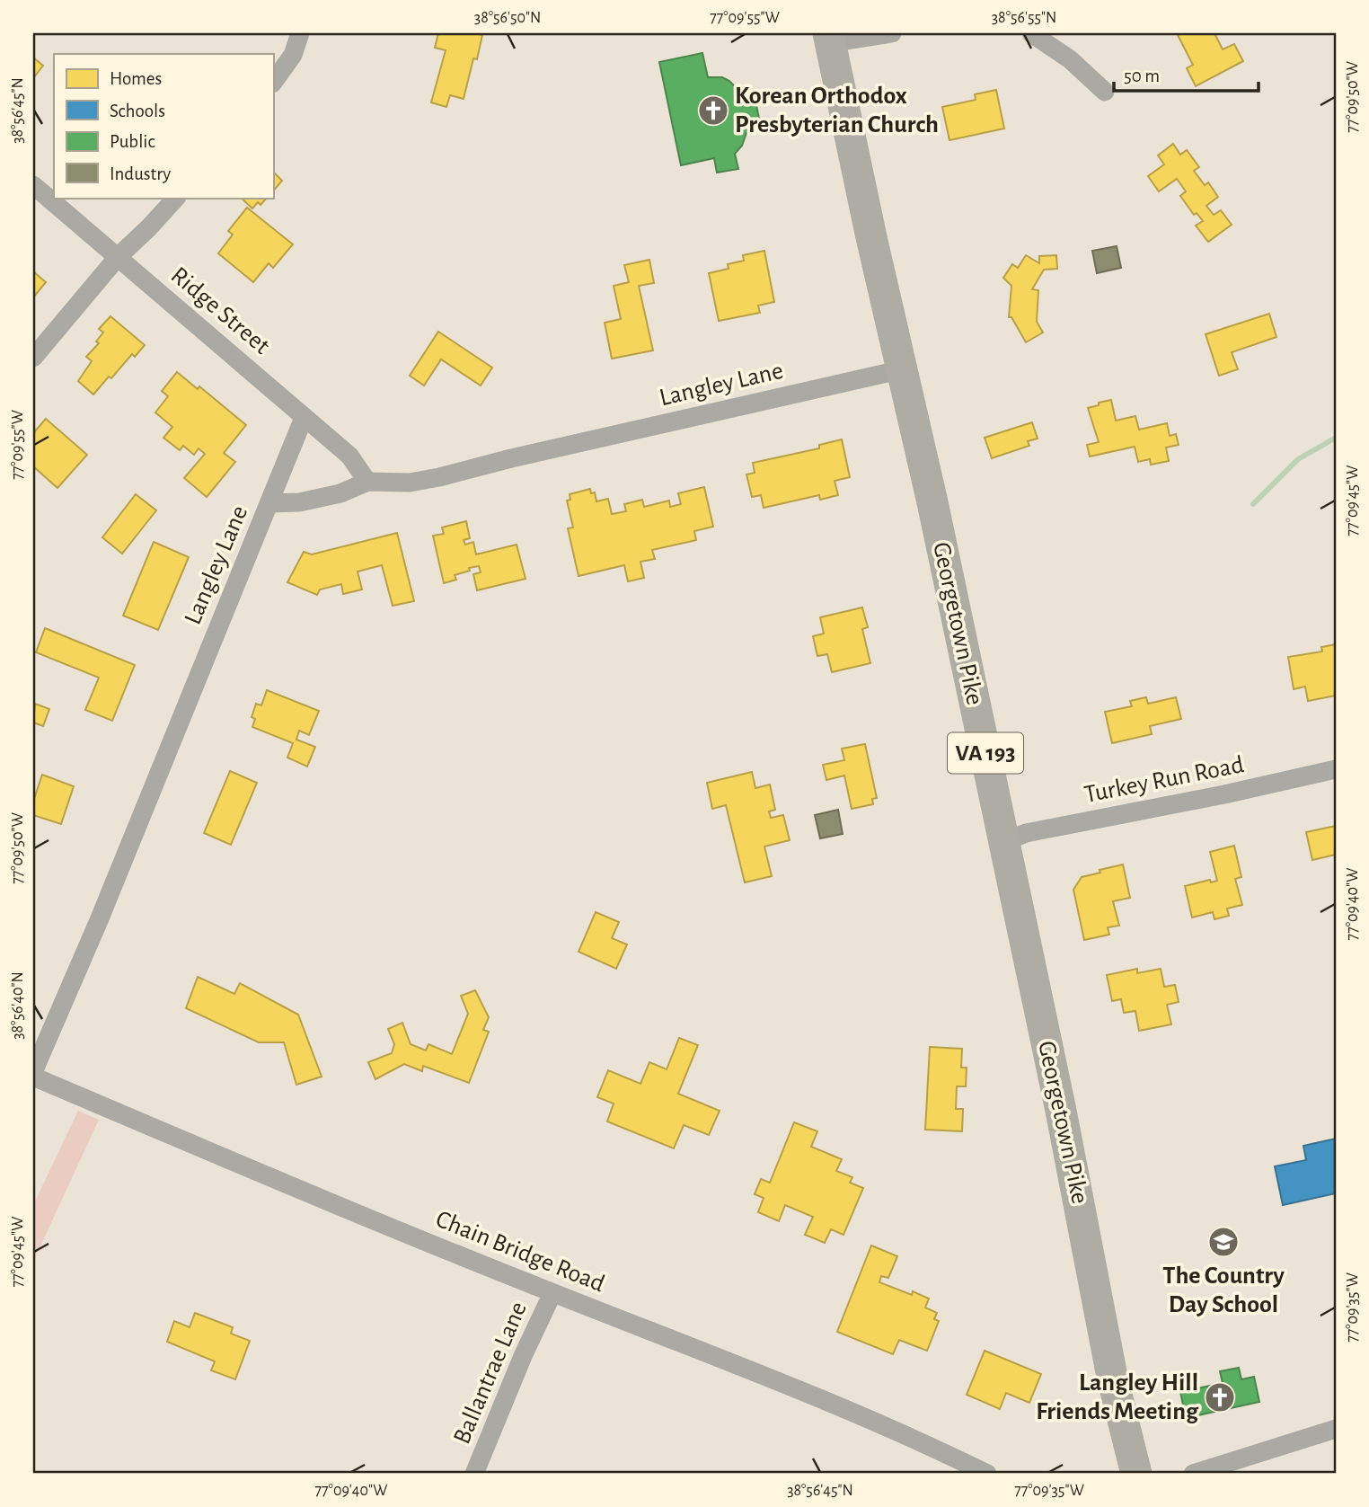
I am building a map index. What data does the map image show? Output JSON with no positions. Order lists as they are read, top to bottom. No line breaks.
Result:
{"streets":{"main road":["Georgetown Pike","VA 193"],"street":["Ridge Street","Langley Lane","Turkey Run Road","Chain Bridge Road","Ballantrae Lane"]},"crossings":[["Ridge Street","Langley Lane"],["Langley Lane","Georgetown Pike"],["Langley Lane","Chain Bridge Road"],["Georgetown Pike","Turkey Run Road"],["Chain Bridge Road","Ballantrae Lane"]],"places":{"church":["Korean Orthodox Presbyterian Church","Langley Hill Friends Meeting"],"school or university":["The Country Day School"]},"legend":["Homes","Schools","Public","Industry"],"scale_bar":"50 m","coordinates":["38°56'50\"N","77°09'55\"W","38°56'55\"N","77°09'50\"W","38°56'45\"N","77°09'45\"W","77°09'40\"W","38°56'40\"N","77°09'35\"W"]}
